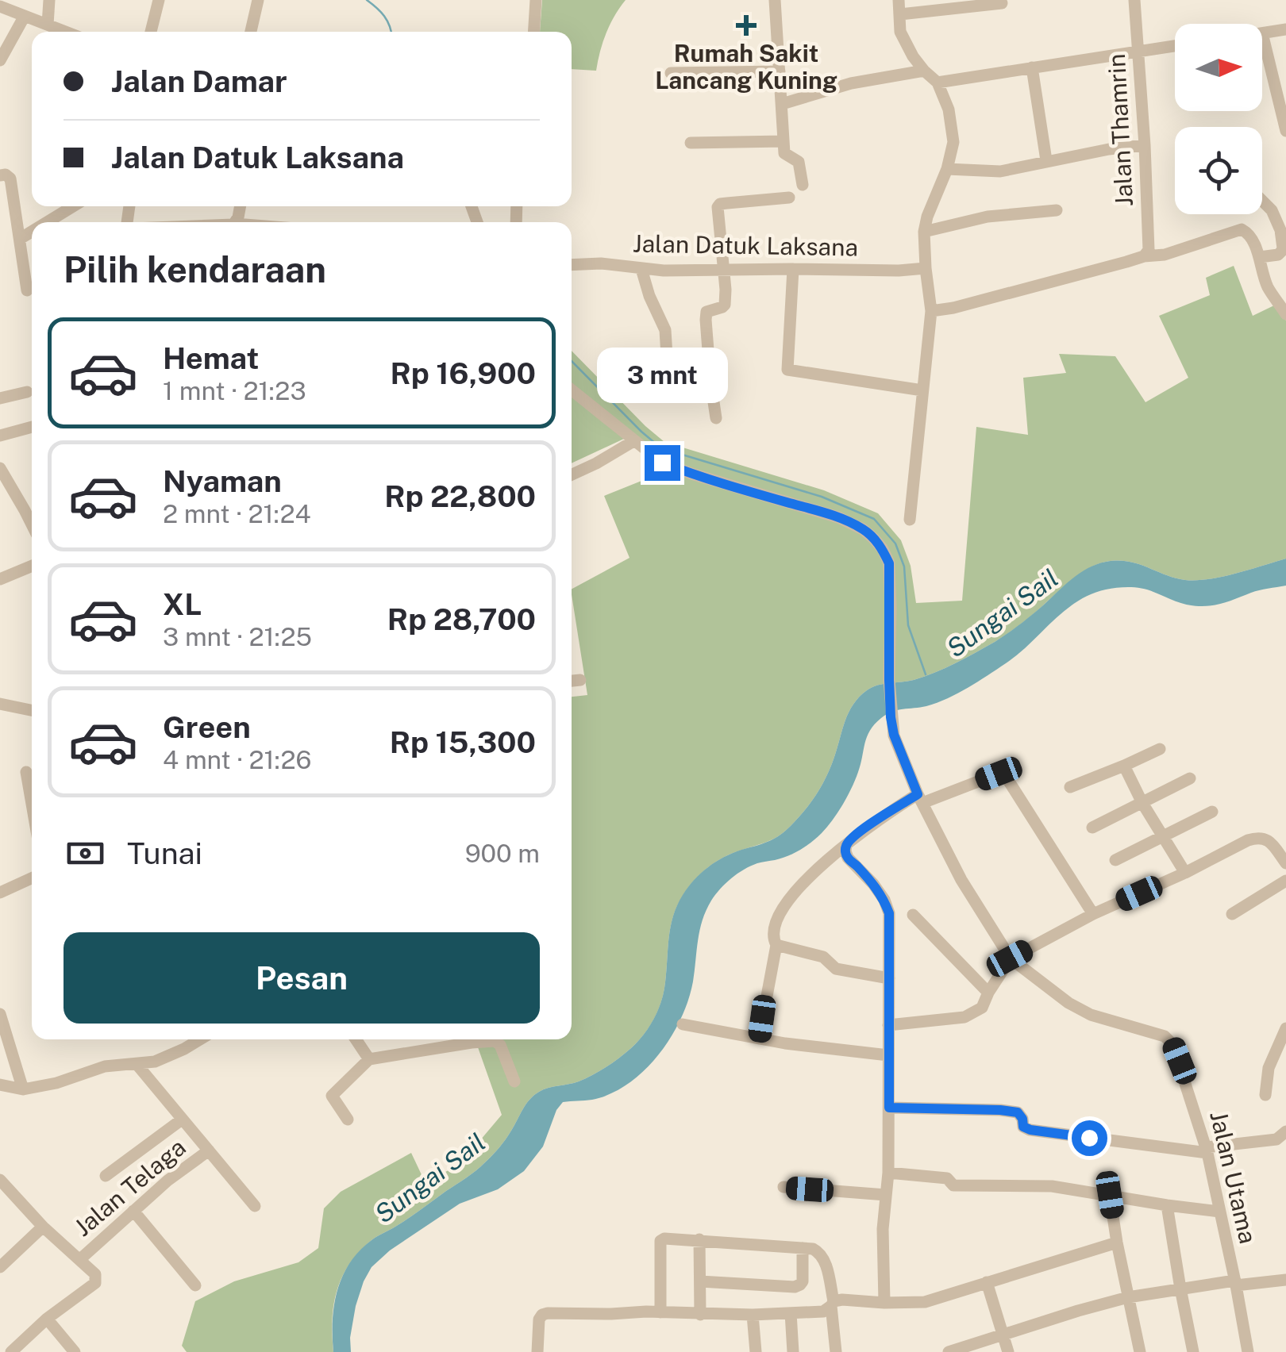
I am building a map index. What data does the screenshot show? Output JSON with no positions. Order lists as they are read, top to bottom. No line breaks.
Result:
{"streets":{"street":["Jalan Thamrin","Jalan Datuk Laksana","Jalan Utama","Jalan Telaga"]},"water":["Sungai Sail"],"places":{"health":["Rumah Sakit Lancang Kuning"]},"north":"right","page":{"banner":["Jalan Damar","Jalan Datuk Laksana"],"heading":"Pilih kendaraan","list":[{"name":"Hemat","note":"1 mnt · 21:23","value":"Rp 16,900"},{"name":"Nyaman","note":"2 mnt · 21:24","value":"Rp 22,800"},{"name":"XL","note":"3 mnt · 21:25","value":"Rp 28,700"},{"name":"Green","note":"4 mnt · 21:26","value":"Rp 15,300"}],"bubble":"3 mnt","pay":["Tunai","900 m"],"buttons":"Pesan"}}
